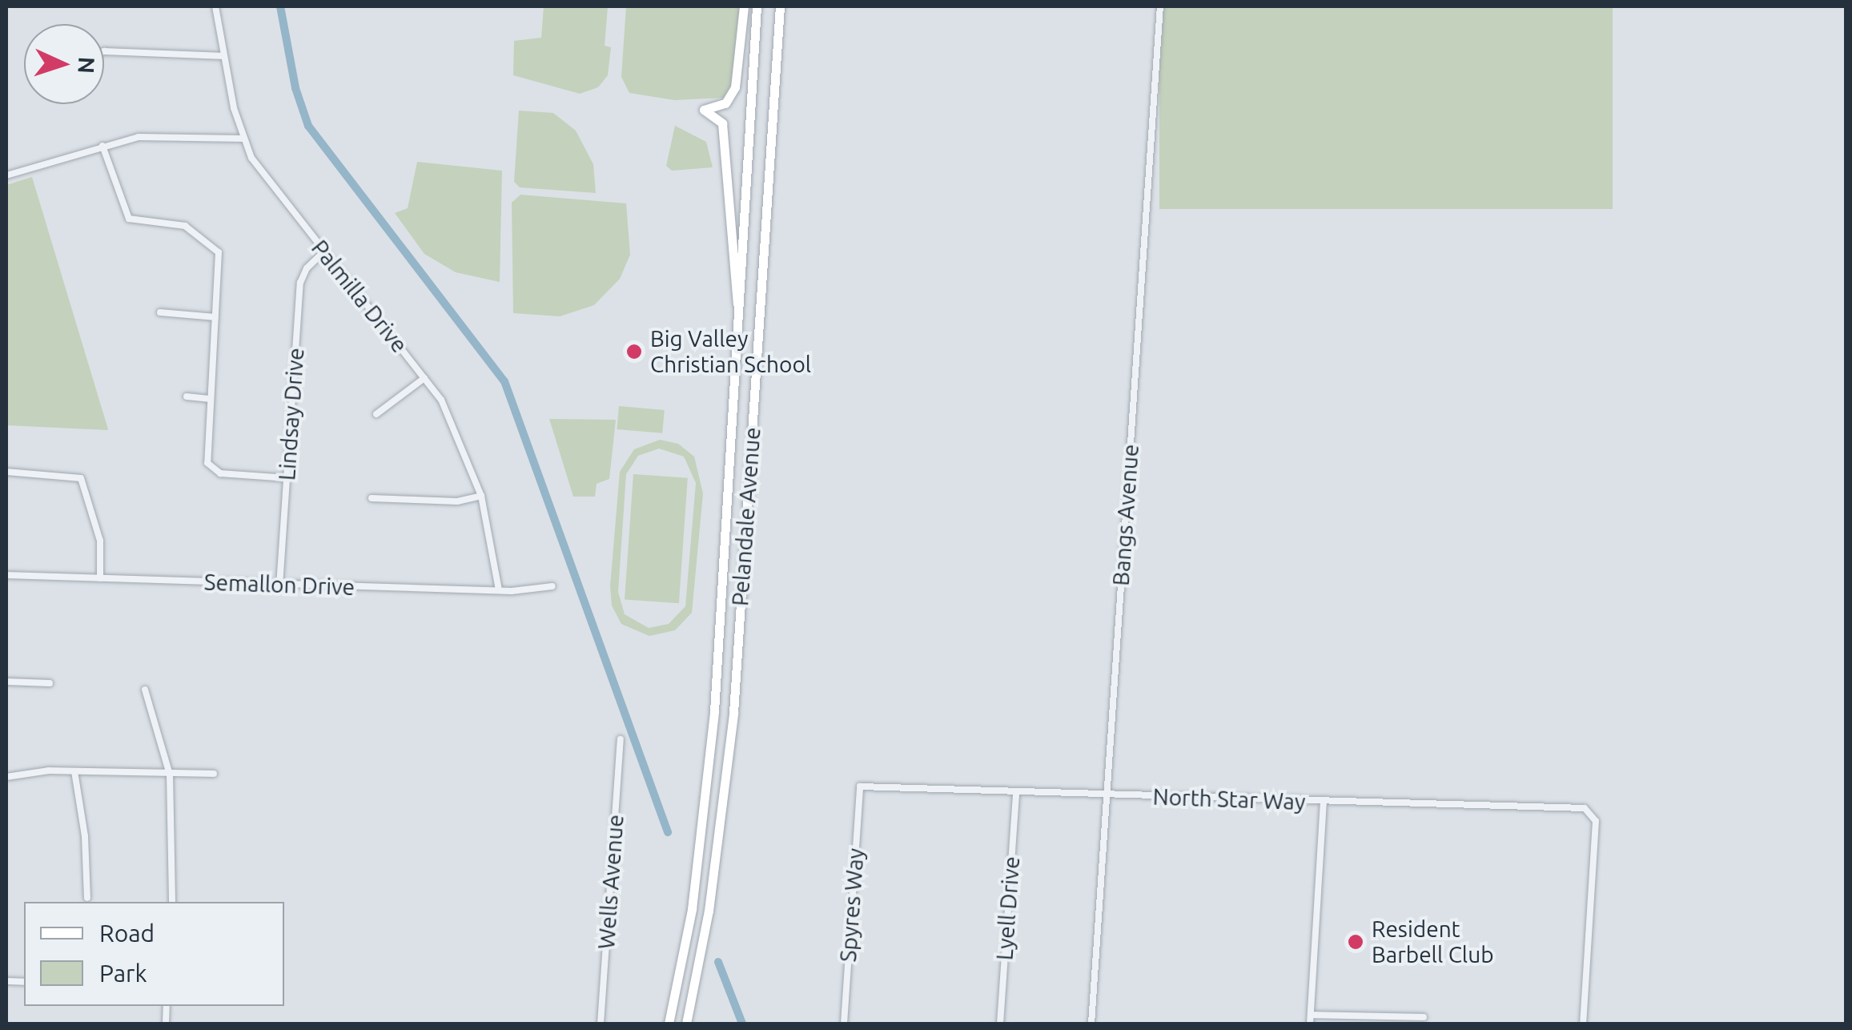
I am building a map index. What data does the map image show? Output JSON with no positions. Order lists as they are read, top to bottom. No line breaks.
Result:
{"streets":{"main road":["Pelandale Avenue"],"street":["Palmilla Drive","Lindsay Drive","Bangs Avenue","Semallon Drive","North Star Way","Wells Avenue","Spyres Way","Lyell Drive"]},"crossings":[["Palmilla Drive","Lindsay Drive"],["Palmilla Drive","Semallon Drive"],["Lindsay Drive","Semallon Drive"],["Bangs Avenue","North Star Way"],["North Star Way","Spyres Way"],["North Star Way","Lyell Drive"]],"places":["Big Valley Christian School","Resident Barbell Club"],"legend":["Road","Park"],"north":"right"}
